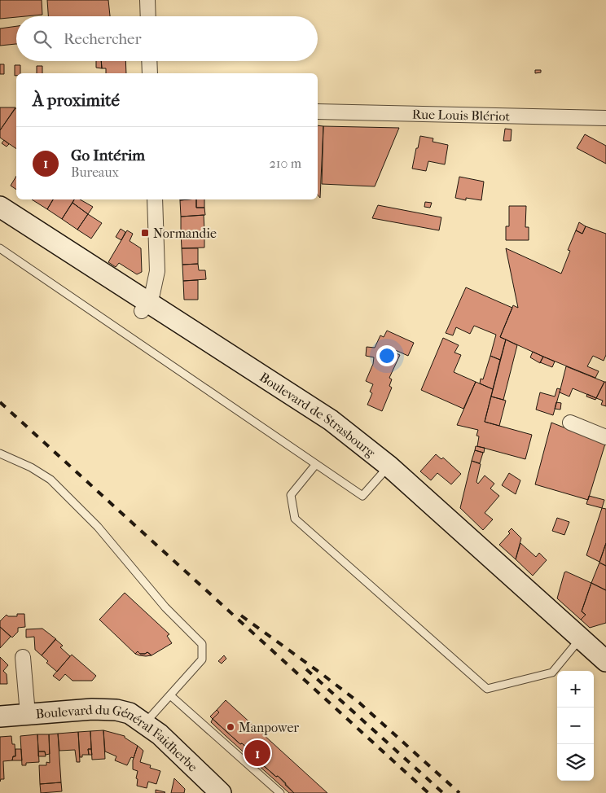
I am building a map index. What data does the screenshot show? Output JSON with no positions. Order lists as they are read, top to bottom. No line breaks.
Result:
{"streets":{"street":["Rue Louis Blériot","Boulevard de Strasbourg","Boulevard du Général Faidherbe"]},"places":{"transit":["Normandie"],"other":["Manpower"]},"page":{"search":"Rechercher","heading":"À proximité","list":[{"mark":"1","name":"Go Intérim","note":"Bureaux","value":"210 m"}],"map_buttons":["+","−"],"pins":"1"}}
